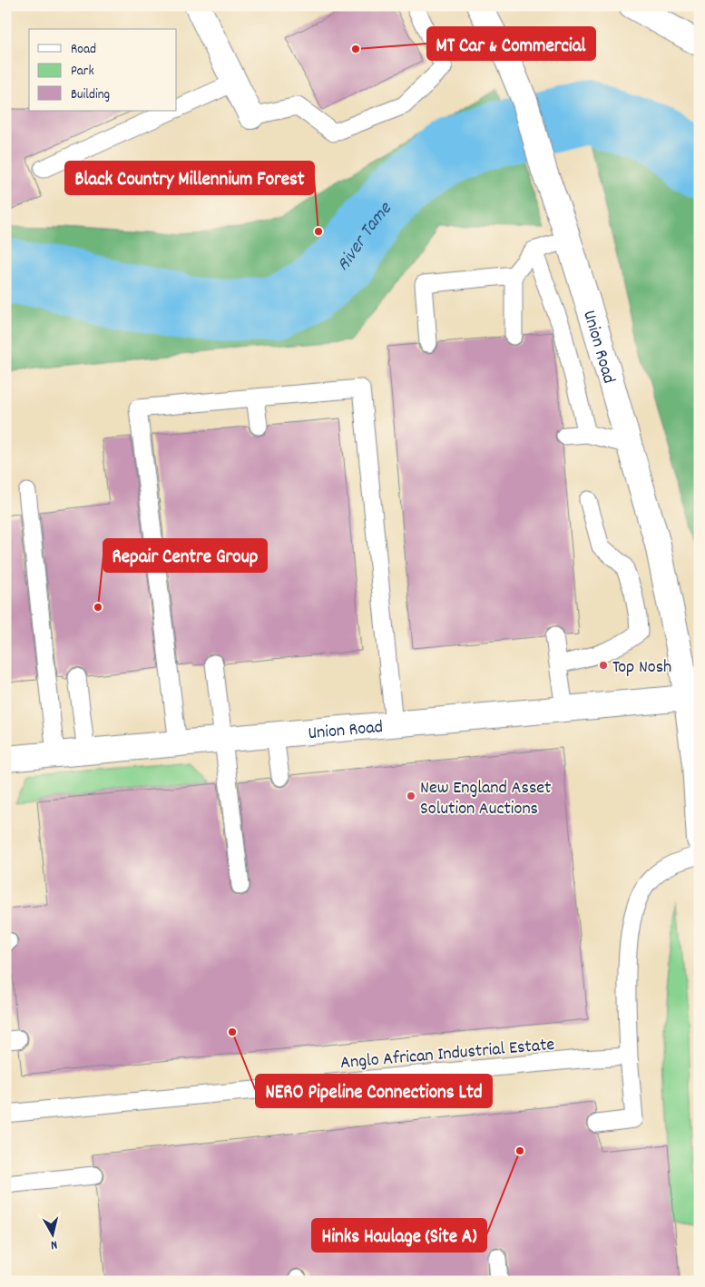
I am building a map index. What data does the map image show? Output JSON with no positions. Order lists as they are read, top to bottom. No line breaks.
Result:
{"streets":{"street":["Union Road"],"lane":["Anglo African Industrial Estate"]},"water":["River Tame"],"places":["MT Car & Commercial","Black Country Millennium Forest","Repair Centre Group","Top Nosh","New England Asset Solution Auctions","NERO Pipeline Connections Ltd","Hinks Haulage (Site A)"],"legend":["Road","Park","Building"],"north":"bottom"}
